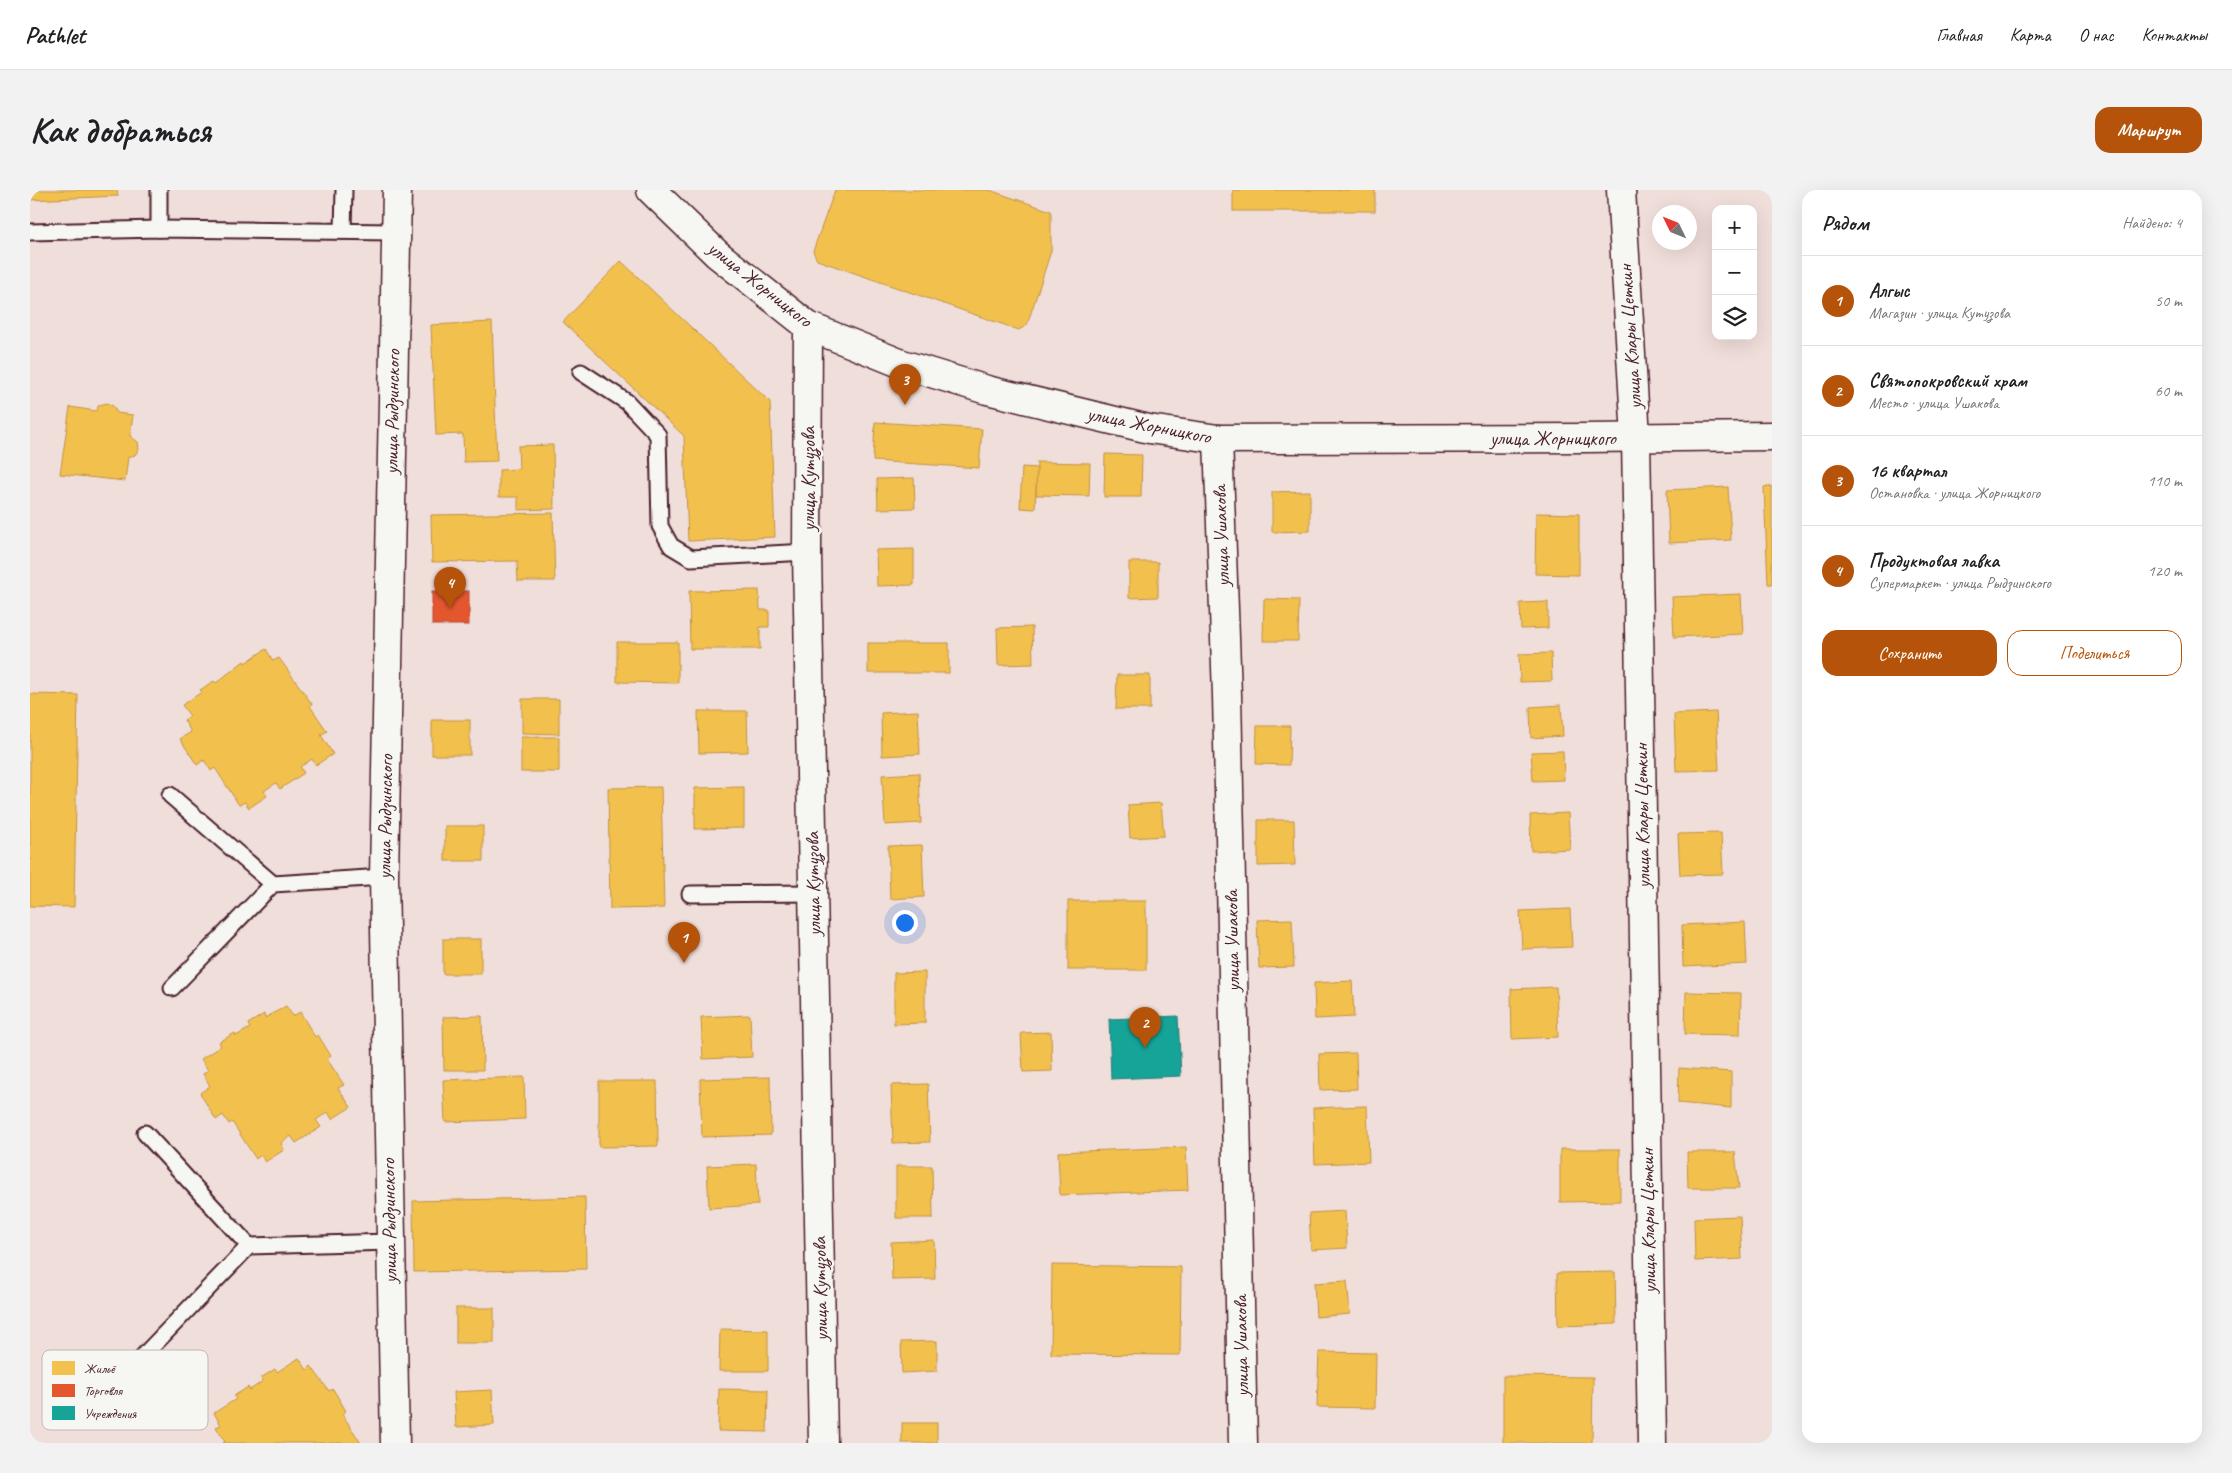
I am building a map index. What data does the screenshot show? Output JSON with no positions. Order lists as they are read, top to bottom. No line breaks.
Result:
{"streets":{"street":["улица Жорницкого","улица Клары Цеткин","улица Рыдзинского","улица Кутузова","улица Ушакова"]},"crossings":[["улица Жорницкого","улица Клары Цеткин"],["улица Жорницкого","улица Кутузова"],["улица Жорницкого","улица Ушакова"]],"legend":["Жильё","Торговля","Учреждения"],"north":"top left","page":{"header":"Pathlet","nav":["Главная","Карта","О нас","Контакты"],"buttons":["Маршрут",["Сохранить","Поделиться"]],"title":"Как добраться","heading":["Рядом","Найдено: 4"],"map_buttons":["+","−"],"list":[{"mark":"1","name":"Алгыс","note":"Магазин · улица Кутузова","value":"50 m"},{"mark":"2","name":"Святопокровский храм","note":"Место · улица Ушакова","value":"60 m"},{"mark":"3","name":"16 квартал","note":"Остановка · улица Жорницкого","value":"110 m"},{"mark":"4","name":"Продуктовая лавка","note":"Супермаркет · улица Рыдзинского","value":"120 m"}],"pins":["3","4","1","2"]}}
